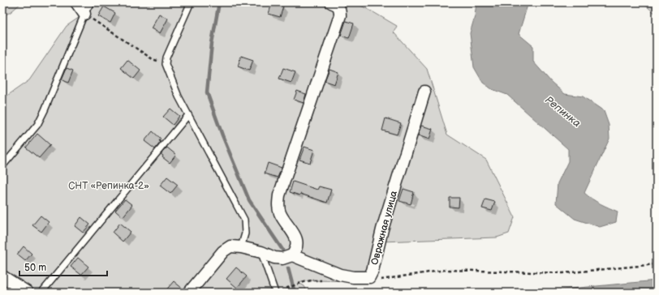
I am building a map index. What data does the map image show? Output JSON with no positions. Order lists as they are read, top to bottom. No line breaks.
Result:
{"streets":{"street":["Овражная улица"]},"water":["Репинка"],"parks":["СНТ «Репинка-2»"],"scale_bar":"50 m"}
